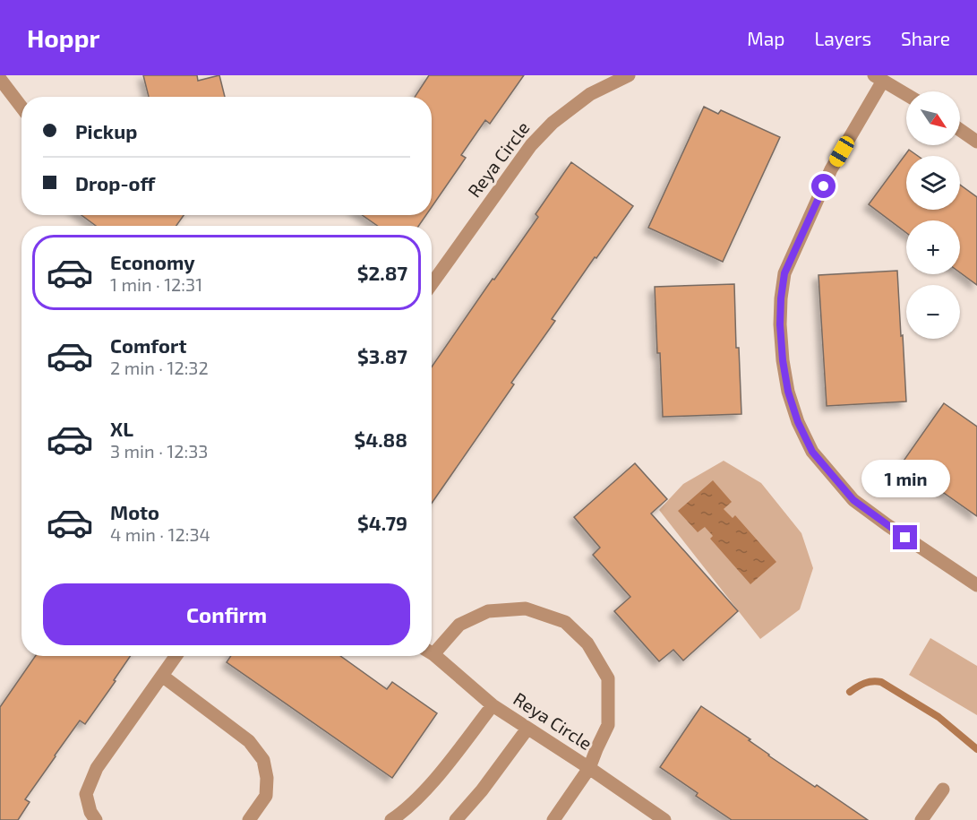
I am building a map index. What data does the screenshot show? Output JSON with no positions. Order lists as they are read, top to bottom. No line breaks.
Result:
{"streets":{"street":["Reya Circle"]},"north":"bottom right","page":{"header":"Hoppr","nav":["Map","Layers","Share"],"map_buttons":["+","−"],"banner":["Pickup","Drop-off"],"list":[{"name":"Economy","note":"1 min · 12:31","value":"$2.87"},{"name":"Comfort","note":"2 min · 12:32","value":"$3.87"},{"name":"XL","note":"3 min · 12:33","value":"$4.88"},{"name":"Moto","note":"4 min · 12:34","value":"$4.79"}],"bubble":"1 min","buttons":"Confirm"}}
